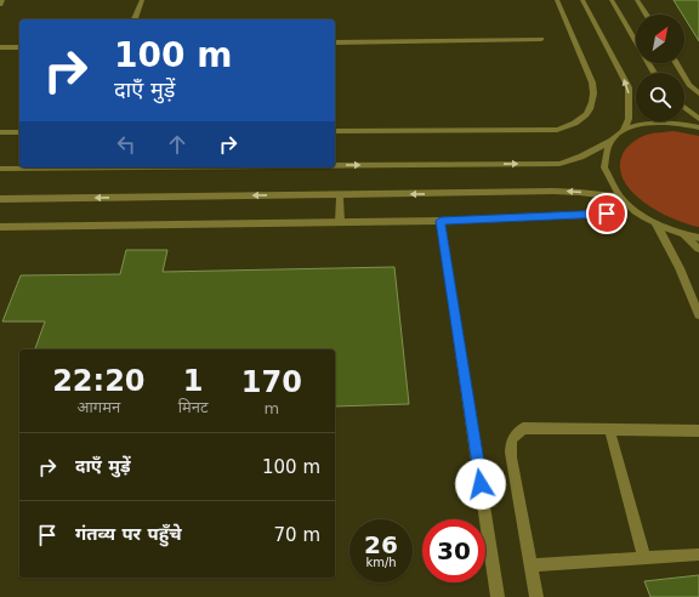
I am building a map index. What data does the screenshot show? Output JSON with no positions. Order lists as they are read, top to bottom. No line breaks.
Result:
{"north":"top right","page":{"turn":["100 m","दाएँ मुड़ें"],"eta":["22:20","आगमन","1","मिनट","170","m"],"list":[{"name":"दाएँ मुड़ें","value":"100 m"},{"name":"गंतव्य पर पहुँचे","value":"70 m"}],"speed":"26 km/h","limit":"30"}}
